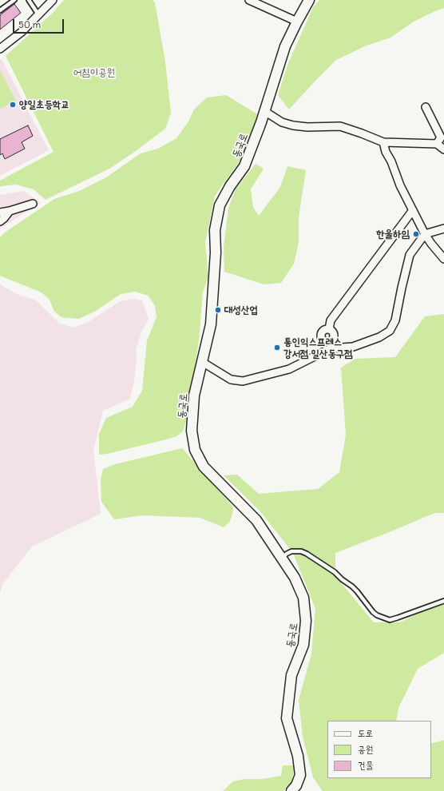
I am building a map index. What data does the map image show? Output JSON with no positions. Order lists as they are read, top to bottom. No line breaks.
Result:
{"streets":{"street":["동국로"]},"parks":["어침이공원"],"places":["양일초등학교","한울하임","대성산업","통인익스프레스 강서점 일산동구점"],"legend":["도로","공원","건물"],"scale_bar":"50 m"}
